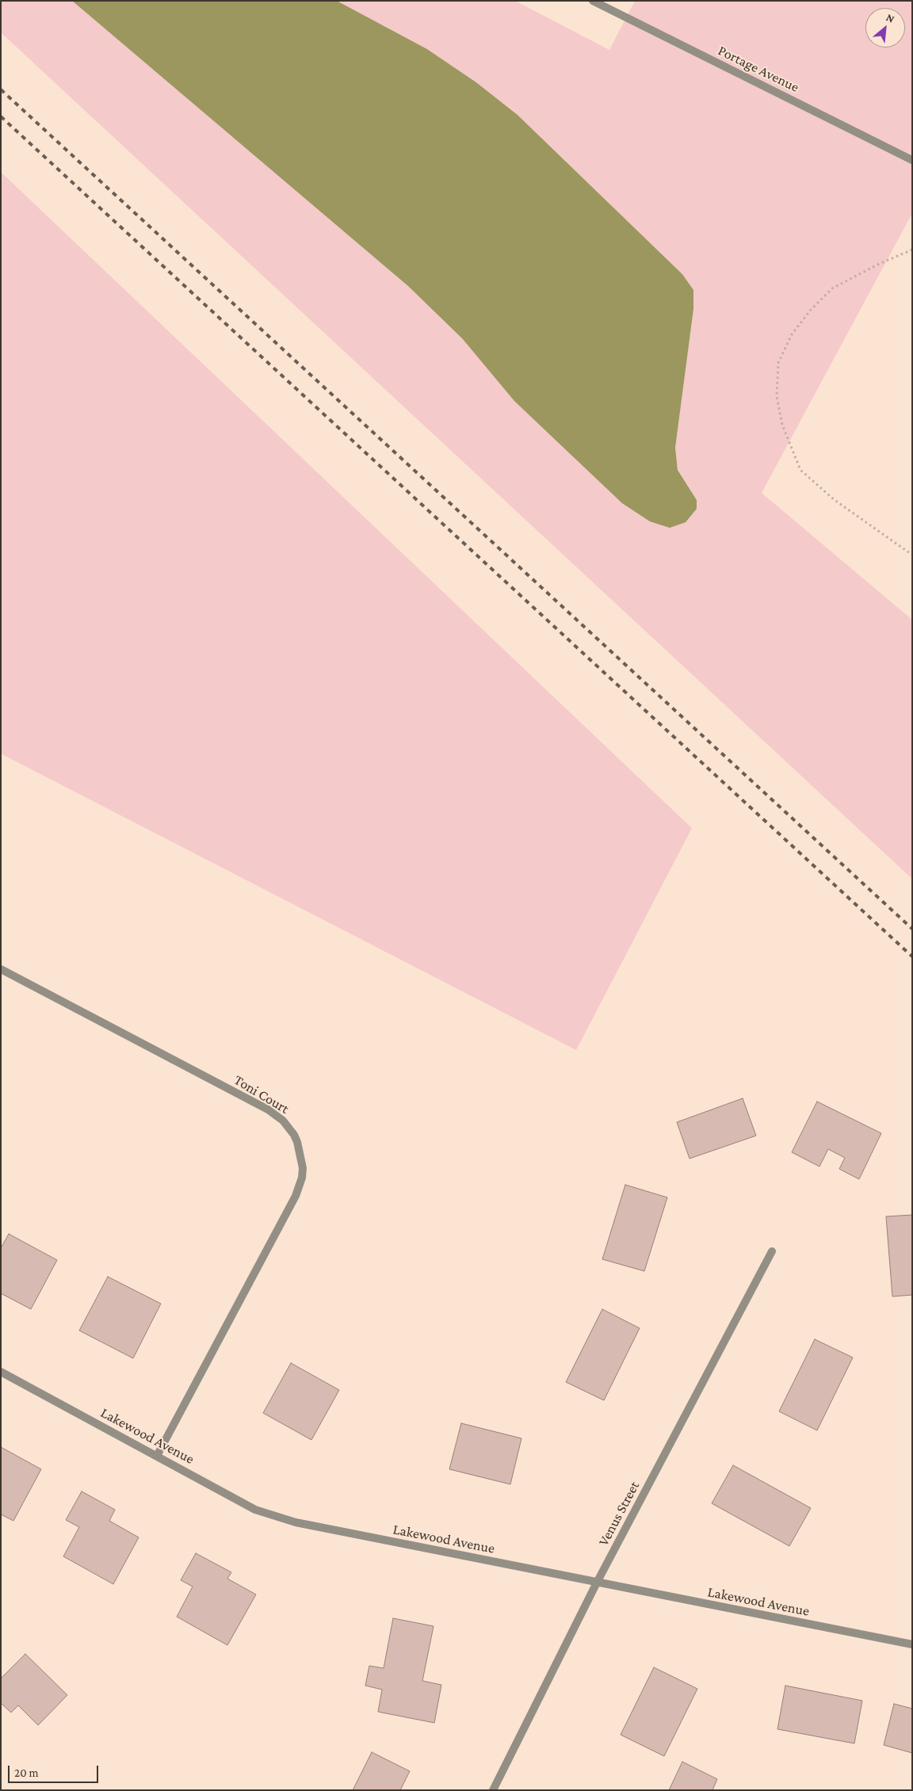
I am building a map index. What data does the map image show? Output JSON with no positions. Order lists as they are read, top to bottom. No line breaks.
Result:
{"streets":{"street":["Portage Avenue","Toni Court","Lakewood Avenue","Venus Street"]},"crossings":[["Toni Court","Lakewood Avenue"],["Lakewood Avenue","Venus Street"]],"scale_bar":"20 m","north":"top right"}
